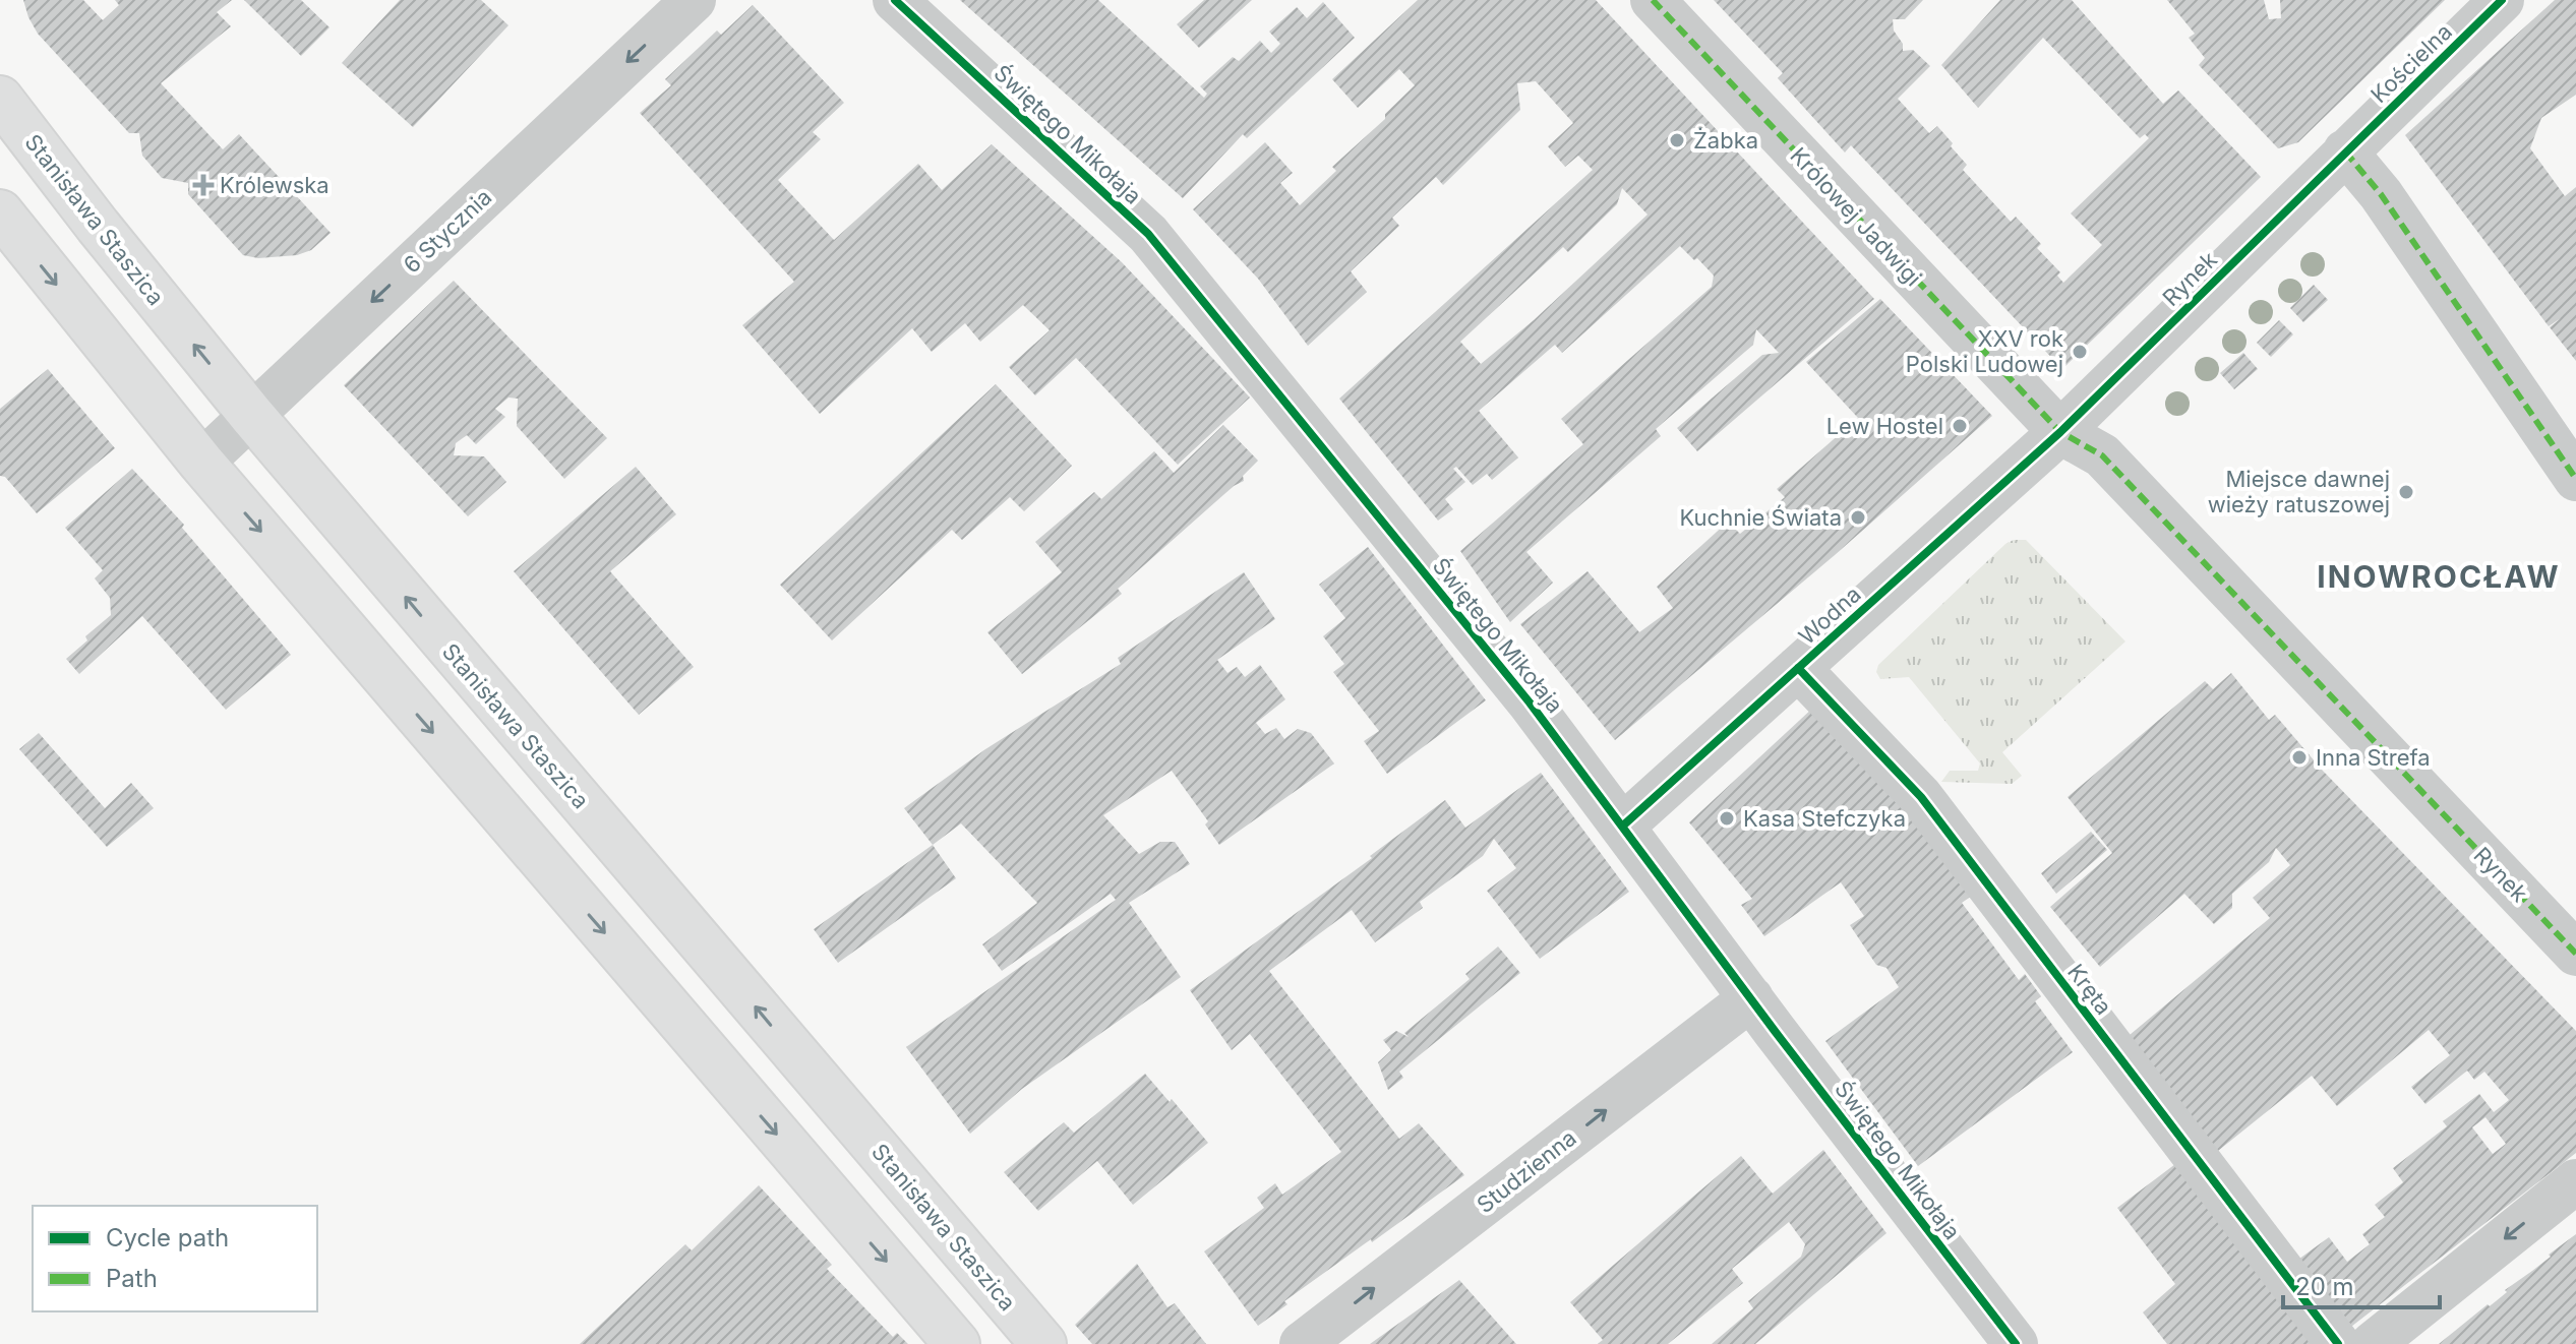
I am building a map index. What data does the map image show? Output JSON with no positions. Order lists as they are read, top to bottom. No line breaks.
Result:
{"streets":{"main road":["Stanisława Staszica"],"street":["Kościelna","Świętego Mikołaja","Królowej Jadwigi","6 Stycznia","Rynek","Wodna","Kręta","Studzienna"]},"crossings":[["Kościelna","Rynek"],["Świętego Mikołaja","Wodna"],["Świętego Mikołaja","Studzienna"],["Królowej Jadwigi","Rynek"],["Królowej Jadwigi","Wodna"],["Stanisława Staszica","6 Stycznia"],["Rynek","Wodna"],["Wodna","Kręta"]],"one_way":["6 Stycznia","Studzienna"],"districts":["INOWROCŁAW"],"places":{"other":["Żabka","XXV rok Polski Ludowej","Lew Hostel","Miejsce dawnej wieży ratuszowej","Kuchnie Świata","Inna Strefa","Kasa Stefczyka"],"health":["Królewska"]},"legend":["Cycle path","Path"],"scale_bar":"20 m"}
